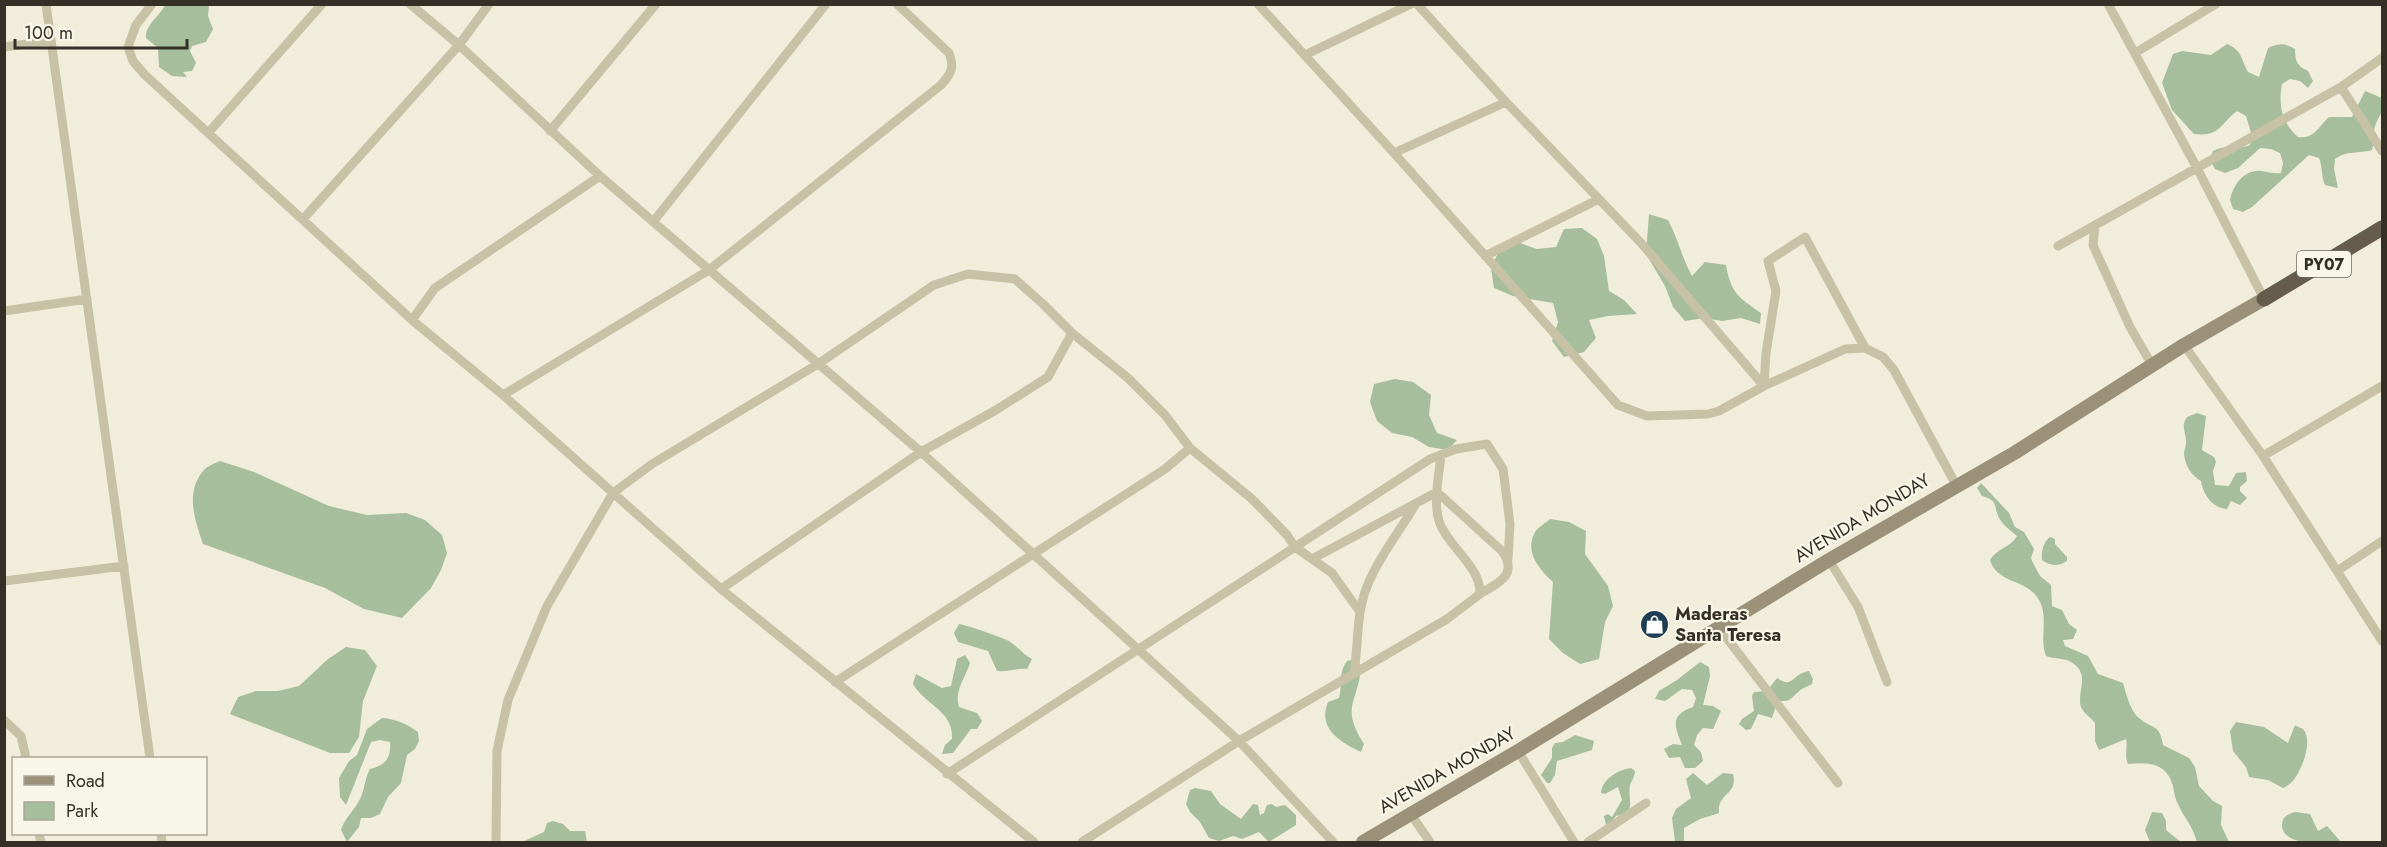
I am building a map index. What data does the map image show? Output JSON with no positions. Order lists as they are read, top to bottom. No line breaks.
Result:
{"streets":{"highway":["PY07","AVENIDA MONDAY"]},"places":{"shop":["Maderas Santa Teresa"]},"legend":["Road","Park"],"scale_bar":"100 m"}
